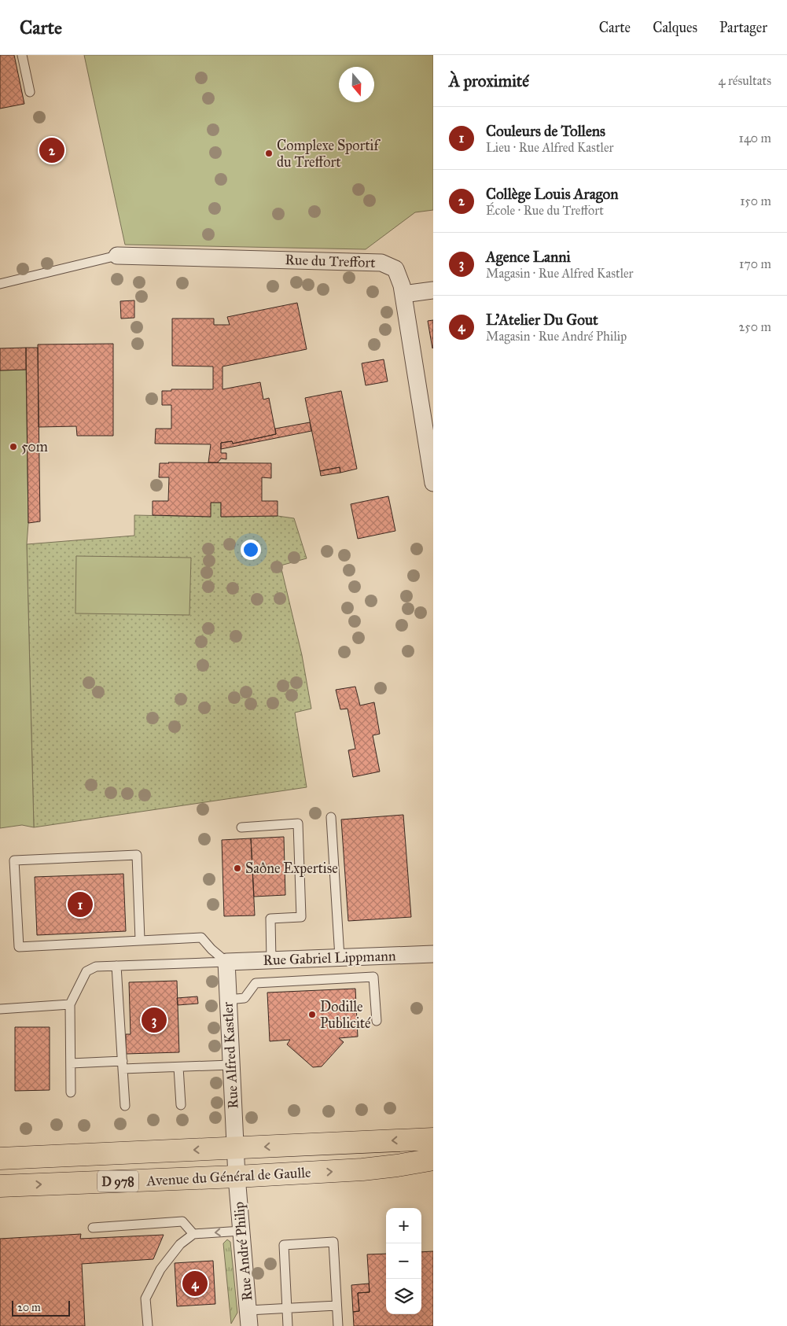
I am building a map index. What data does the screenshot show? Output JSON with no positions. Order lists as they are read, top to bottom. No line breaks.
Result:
{"streets":{"main road":["Avenue du Général de Gaulle","D 978"],"street":["Rue du Treffort","Rue Gabriel Lippmann","Rue Alfred Kastler","Rue André Philip"]},"crossings":[["Rue Gabriel Lippmann","Rue Alfred Kastler"],["Rue Alfred Kastler","Avenue du Général de Gaulle"],["Rue Alfred Kastler","Rue André Philip"],["Avenue du Général de Gaulle","Rue André Philip"]],"places":["Complexe Sportif du Treffort","50m","Saône Expertise","Dodille Publicité"],"scale_bar":"20 m","north":"bottom","page":{"header":"Carte","nav":["Carte","Calques","Partager"],"heading":["À proximité","4 résultats"],"list":[{"mark":"1","name":"Couleurs de Tollens","note":"Lieu · Rue Alfred Kastler","value":"140 m"},{"mark":"2","name":"Collège Louis Aragon","note":"École · Rue du Treffort","value":"150 m"},{"mark":"3","name":"Agence Lanni","note":"Magasin · Rue Alfred Kastler","value":"170 m"},{"mark":"4","name":"L'Atelier Du Gout","note":"Magasin · Rue André Philip","value":"250 m"}],"pins":["2","1","3","4"],"map_buttons":["+","−"],"scale":"20 m"}}
